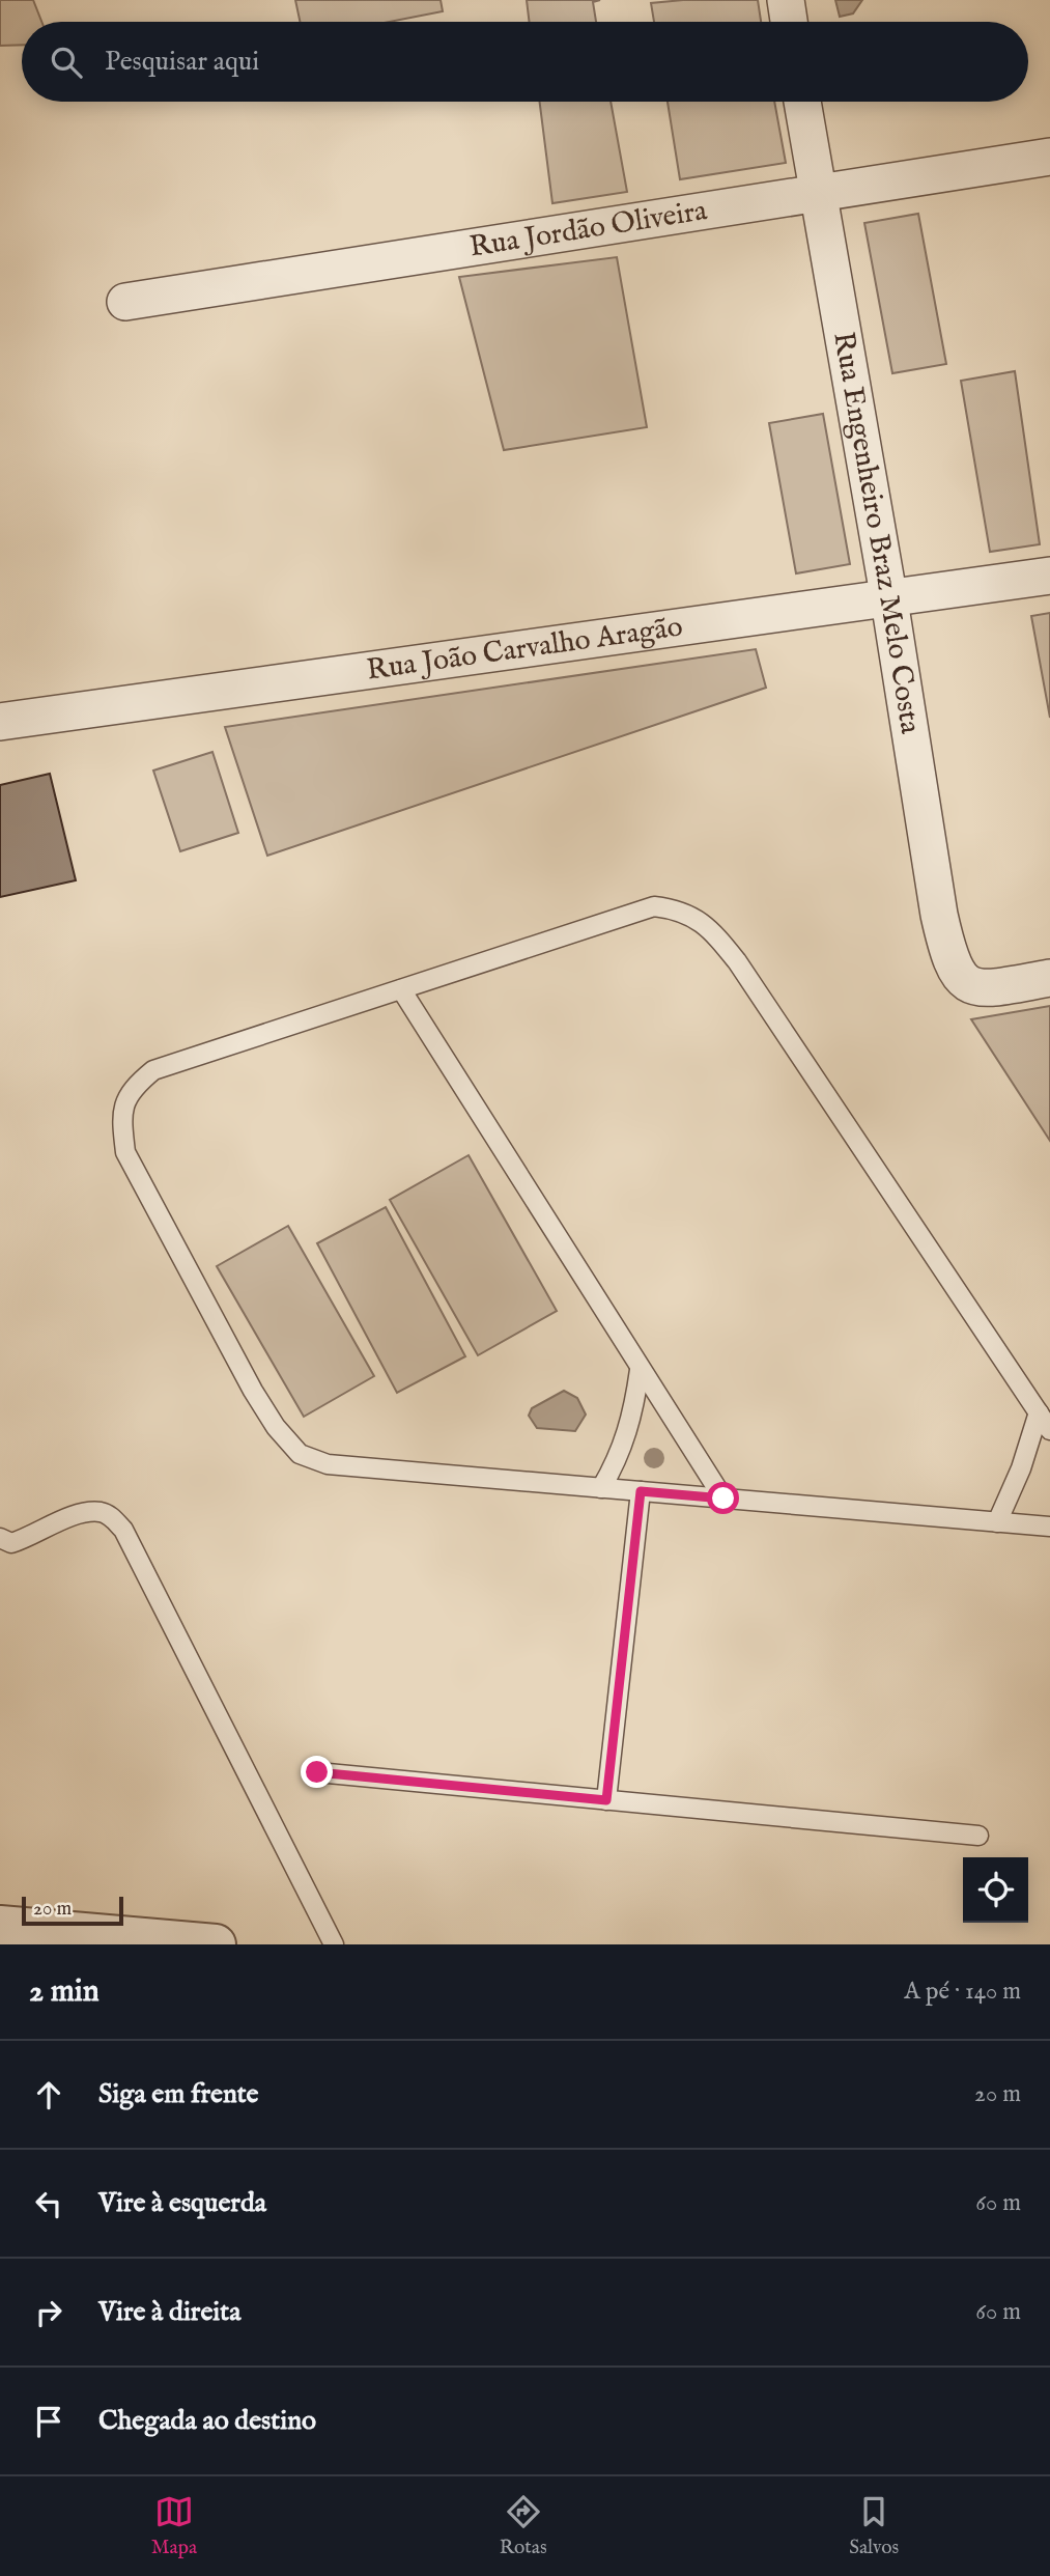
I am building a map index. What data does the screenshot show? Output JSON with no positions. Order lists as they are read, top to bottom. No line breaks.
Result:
{"streets":{"street":["Rua Jordão Oliveira","Rua Engenheiro Braz Melo Costa","Rua João Carvalho Aragão"]},"crossings":[["Rua Jordão Oliveira","Rua Engenheiro Braz Melo Costa"],["Rua Engenheiro Braz Melo Costa","Rua João Carvalho Aragão"]],"scale_bar":"20 m","page":{"search":"Pesquisar aqui","scale":"20 m","heading":["2 min","A pé · 140 m"],"list":[["Siga em frente","20 m"],["Vire à esquerda","60 m"],["Vire à direita","60 m"],"Chegada ao destino"],"nav":["Mapa","Rotas","Salvos"]}}
